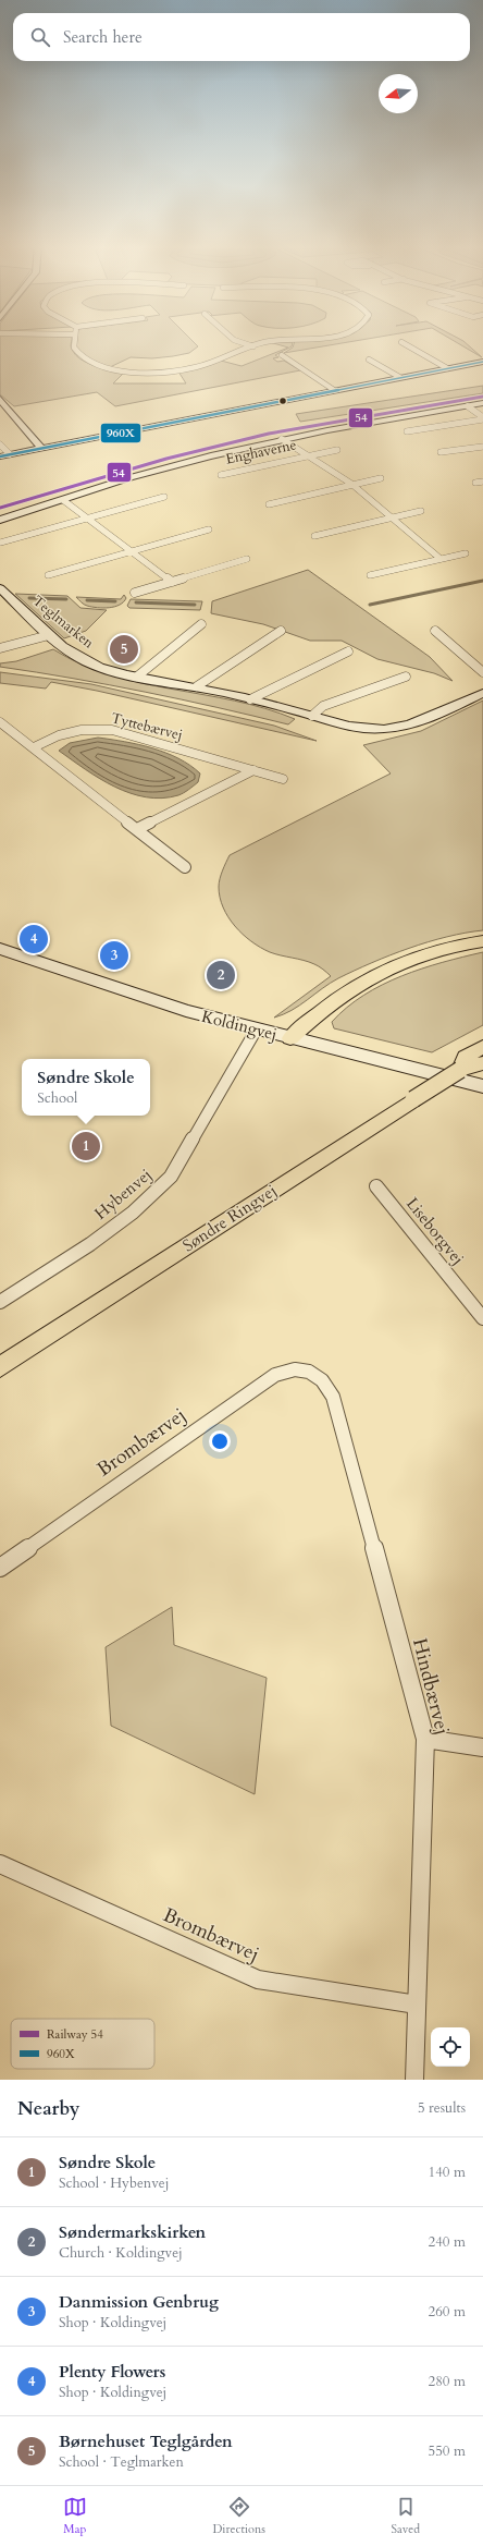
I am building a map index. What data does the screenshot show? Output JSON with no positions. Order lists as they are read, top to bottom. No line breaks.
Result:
{"streets":{"main road":["Søndre Ringvej"],"street":["Enghaverne","Teglmarken","Tyttebærvej","Koldingvej","Hybenvej","Liseborgvej","Brombærvej","Hindbærvej"]},"crossings":[["Koldingvej","Hybenvej"],["Brombærvej","Hindbærvej"]],"lines":["transit line 960X","rail line 54"],"legend":["Railway 54","960X"],"north":"left","page":{"search":"Search here","pins":["5","4","3","2","1"],"popup":["Søndre Skole","School"],"heading":["Nearby","5 results"],"list":[{"mark":"1","name":"Søndre Skole","note":"School · Hybenvej","value":"140 m"},{"mark":"2","name":"Søndermarkskirken","note":"Church · Koldingvej","value":"240 m"},{"mark":"3","name":"Danmission Genbrug","note":"Shop · Koldingvej","value":"260 m"},{"mark":"4","name":"Plenty Flowers","note":"Shop · Koldingvej","value":"280 m"},{"mark":"5","name":"Børnehuset Teglgården","note":"School · Teglmarken","value":"550 m"}],"nav":["Map","Directions","Saved"]}}
